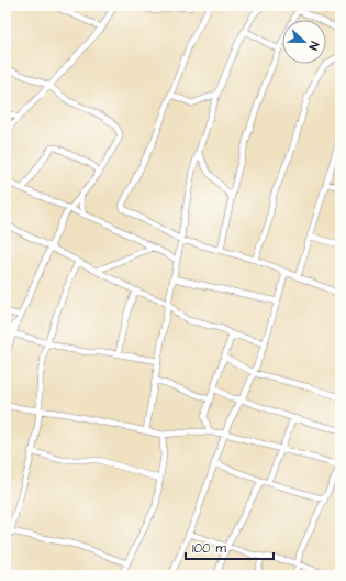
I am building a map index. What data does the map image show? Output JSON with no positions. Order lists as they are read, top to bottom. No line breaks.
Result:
{"scale_bar":"100 m","north":"right"}
